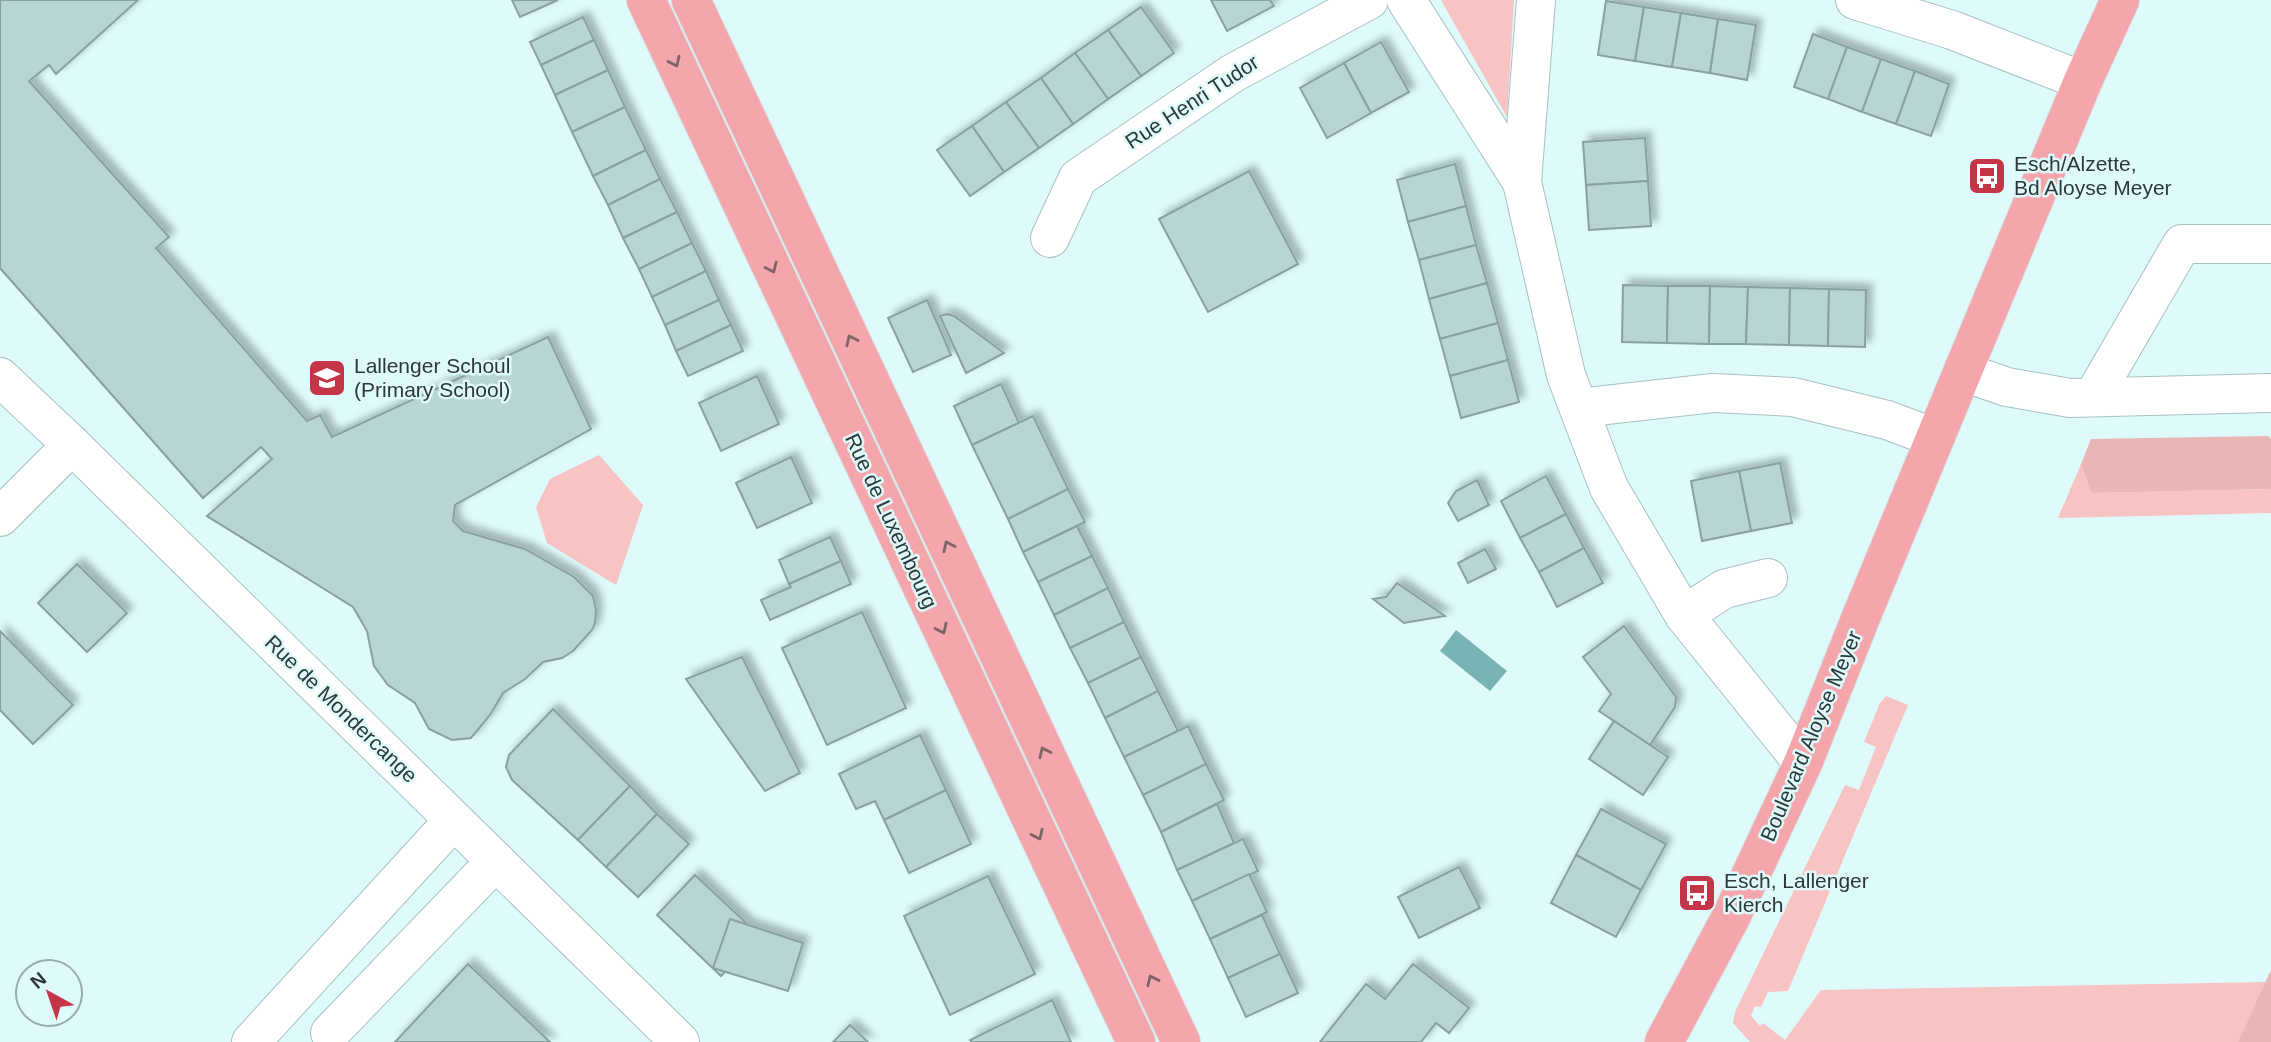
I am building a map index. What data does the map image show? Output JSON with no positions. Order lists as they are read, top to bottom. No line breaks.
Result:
{"streets":{"main road":["Rue de Luxembourg","Boulevard Aloyse Meyer"],"street":["Rue Henri Tudor","Rue de Mondercange"]},"places":{"bus stop":["Esch/Alzette, Bd Aloyse Meyer","Esch, Lallenger Kierch"],"school or university":["Lallenger Schoul (Primary School)"]},"north":"top left"}
